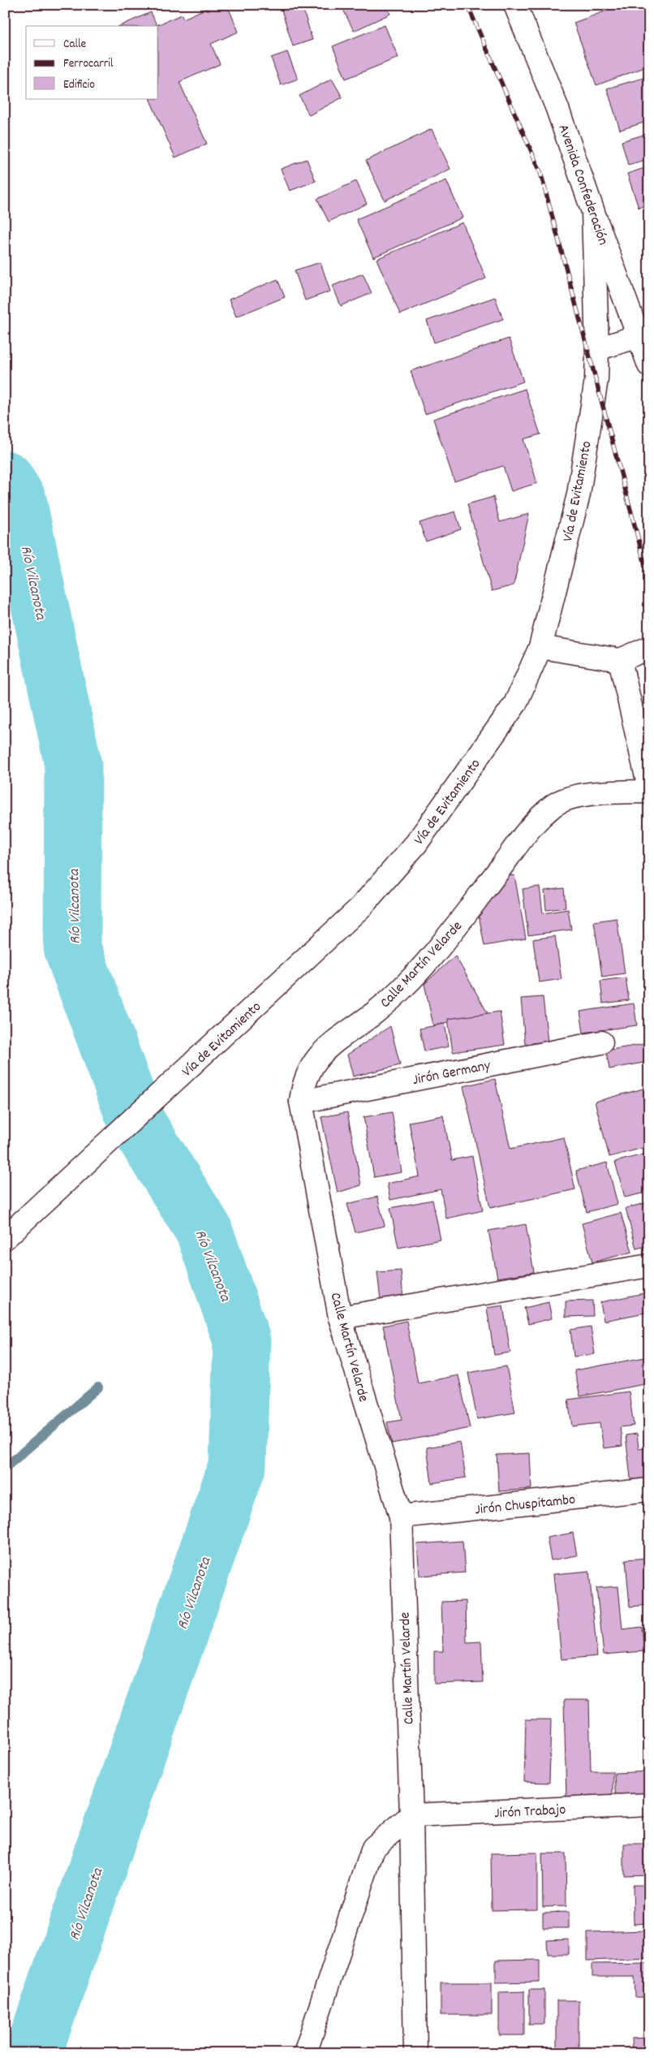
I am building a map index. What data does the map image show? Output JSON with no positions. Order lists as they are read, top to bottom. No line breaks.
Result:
{"streets":{"main road":["Avenida Confederación","Vía de Evitamiento","Calle Martín Velarde","Jirón Germany","Jirón Chuspitambo","Jirón Trabajo"]},"crossings":[["Avenida Confederación","Vía de Evitamiento"],["Calle Martín Velarde","Jirón Germany"],["Calle Martín Velarde","Jirón Chuspitambo"],["Calle Martín Velarde","Jirón Trabajo"]],"water":["Río Vilcanota"],"legend":["Calle","Ferrocarril","Edificio"]}
